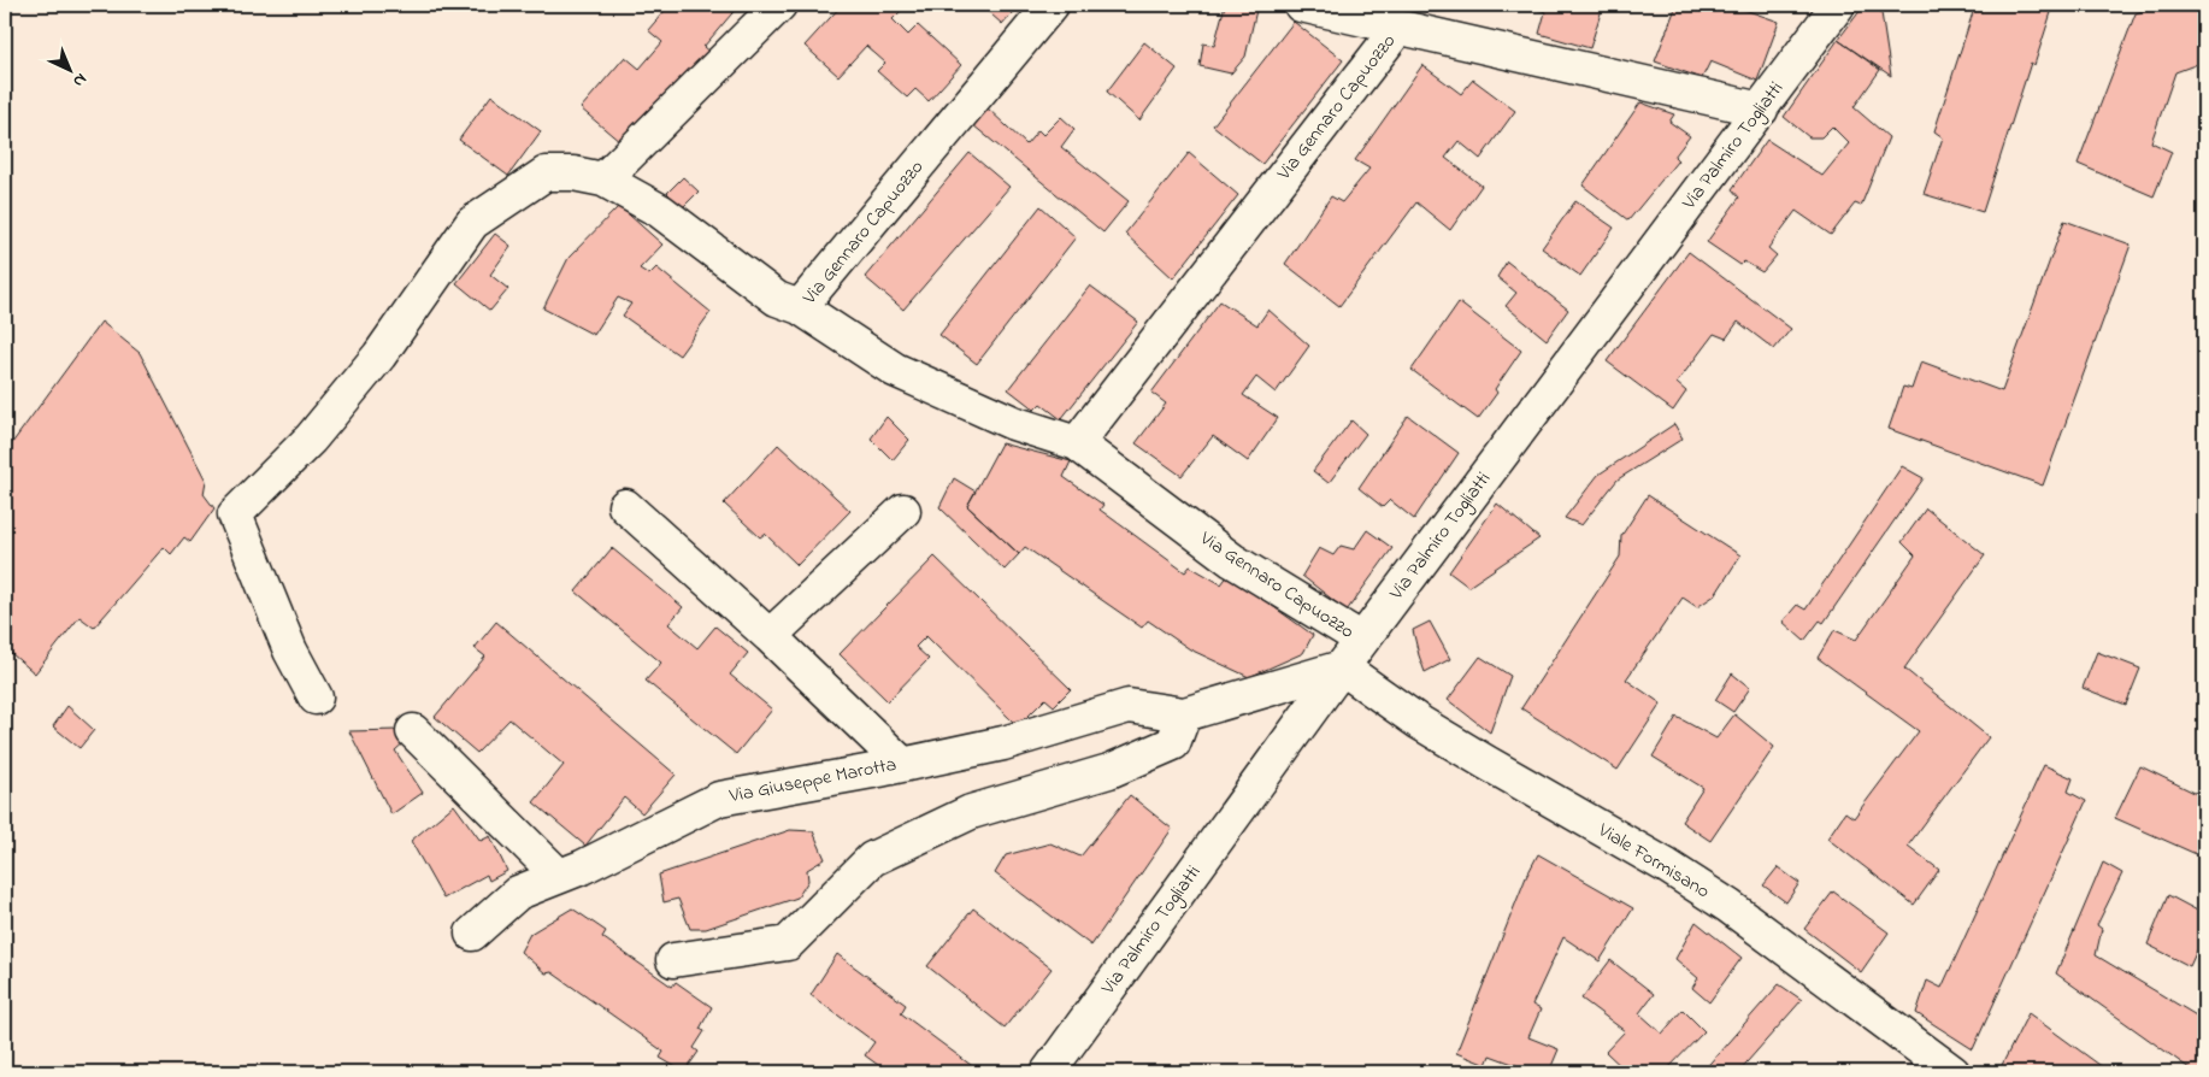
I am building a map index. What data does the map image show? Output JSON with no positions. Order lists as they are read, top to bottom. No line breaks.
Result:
{"streets":{"street":["Via Gennaro Capuozzo","Via Palmiro Togliatti","Via Giuseppe Marotta","Viale Formisano"]},"crossings":[["Via Gennaro Capuozzo","Via Palmiro Togliatti"],["Via Palmiro Togliatti","Via Giuseppe Marotta"],["Via Palmiro Togliatti","Viale Formisano"],["Via Giuseppe Marotta","Viale Formisano"]],"north":"bottom right"}
